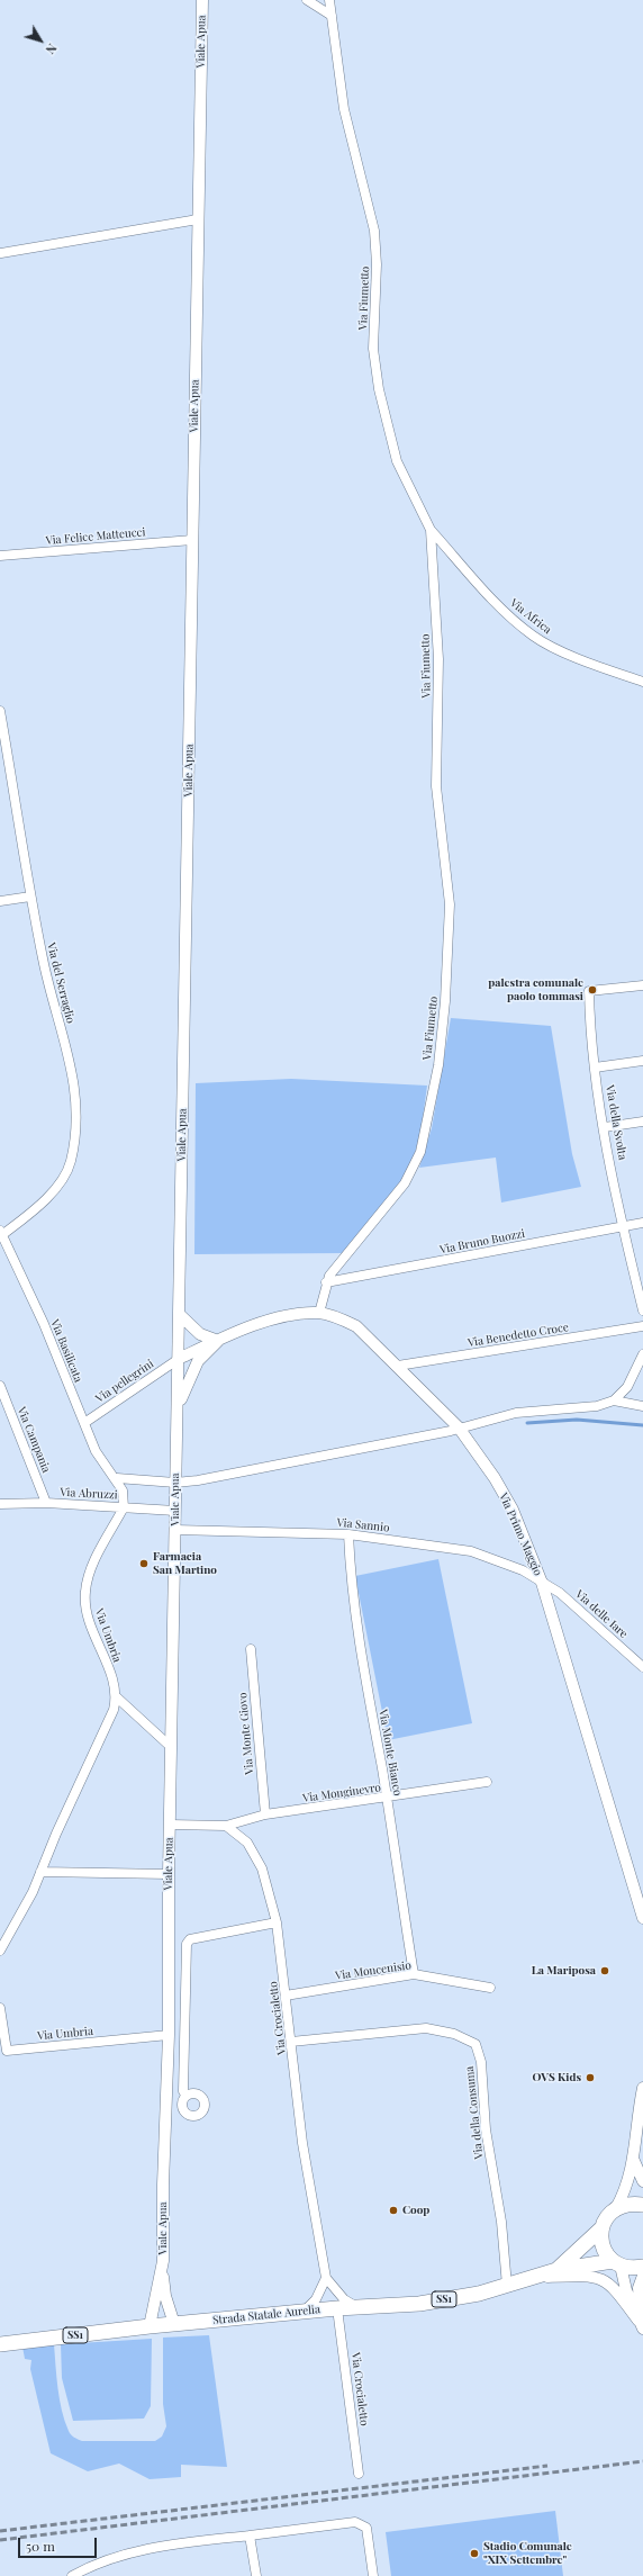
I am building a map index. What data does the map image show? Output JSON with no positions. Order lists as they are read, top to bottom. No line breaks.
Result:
{"streets":{"main road":["SS1","Strada Statale Aurelia"],"street":["Viale Apua","Via Fiumetto","Via Felice Matteucci","Via Africa","Via del Serraglio","Via della Svolta","Via Bruno Buozzi","Via Benedetto Croce","Via Basilicata","Via pellegrini","Via Campania","Via Abruzzi","Via Sannio","Via Primo Maggio","Via delle Iare","Via Umbria","Via Monte Giovo","Via Monte Bianco","Via Monginevro","Via Moncenisio","Via Crocialetto","Via della Consuma"]},"crossings":[["Viale Apua","Via Felice Matteucci"],["Viale Apua","Via pellegrini"],["Viale Apua","Via Abruzzi"],["Viale Apua","Via Sannio"],["Viale Apua","Via Primo Maggio"],["Viale Apua","Via Umbria"],["Viale Apua","Strada Statale Aurelia"],["Via Fiumetto","Via Africa"],["Via Fiumetto","Via Bruno Buozzi"],["Via Fiumetto","Via Primo Maggio"],["Via del Serraglio","Via Basilicata"],["Via della Svolta","Via Bruno Buozzi"],["Via Benedetto Croce","Via Primo Maggio"],["Via Basilicata","Via pellegrini"],["Via Basilicata","Via Abruzzi"],["Via Basilicata","Via Umbria"],["Via pellegrini","Via Primo Maggio"],["Via Campania","Via Abruzzi"],["Via Abruzzi","Via Umbria"],["Via Sannio","Via Primo Maggio"],["Via Sannio","Via delle Iare"],["Via Sannio","Via Monte Bianco"],["Via Primo Maggio","Via delle Iare"],["Via Monte Giovo","Via Monginevro"],["Via Monte Bianco","Via Monginevro"],["Via Monte Bianco","Via Moncenisio"],["Via Monginevro","Via Crocialetto"],["Via Moncenisio","Via Crocialetto"],["Via Crocialetto","Via della Consuma"],["Via Crocialetto","Strada Statale Aurelia"],["Via della Consuma","Strada Statale Aurelia"]],"places":["palestra comunale paolo tommasi","Farmacia San Martino","La Mariposa","OVS Kids","Coop","Stadio Comunale \"XIX Settembre\""],"scale_bar":"50 m","north":"bottom right"}
